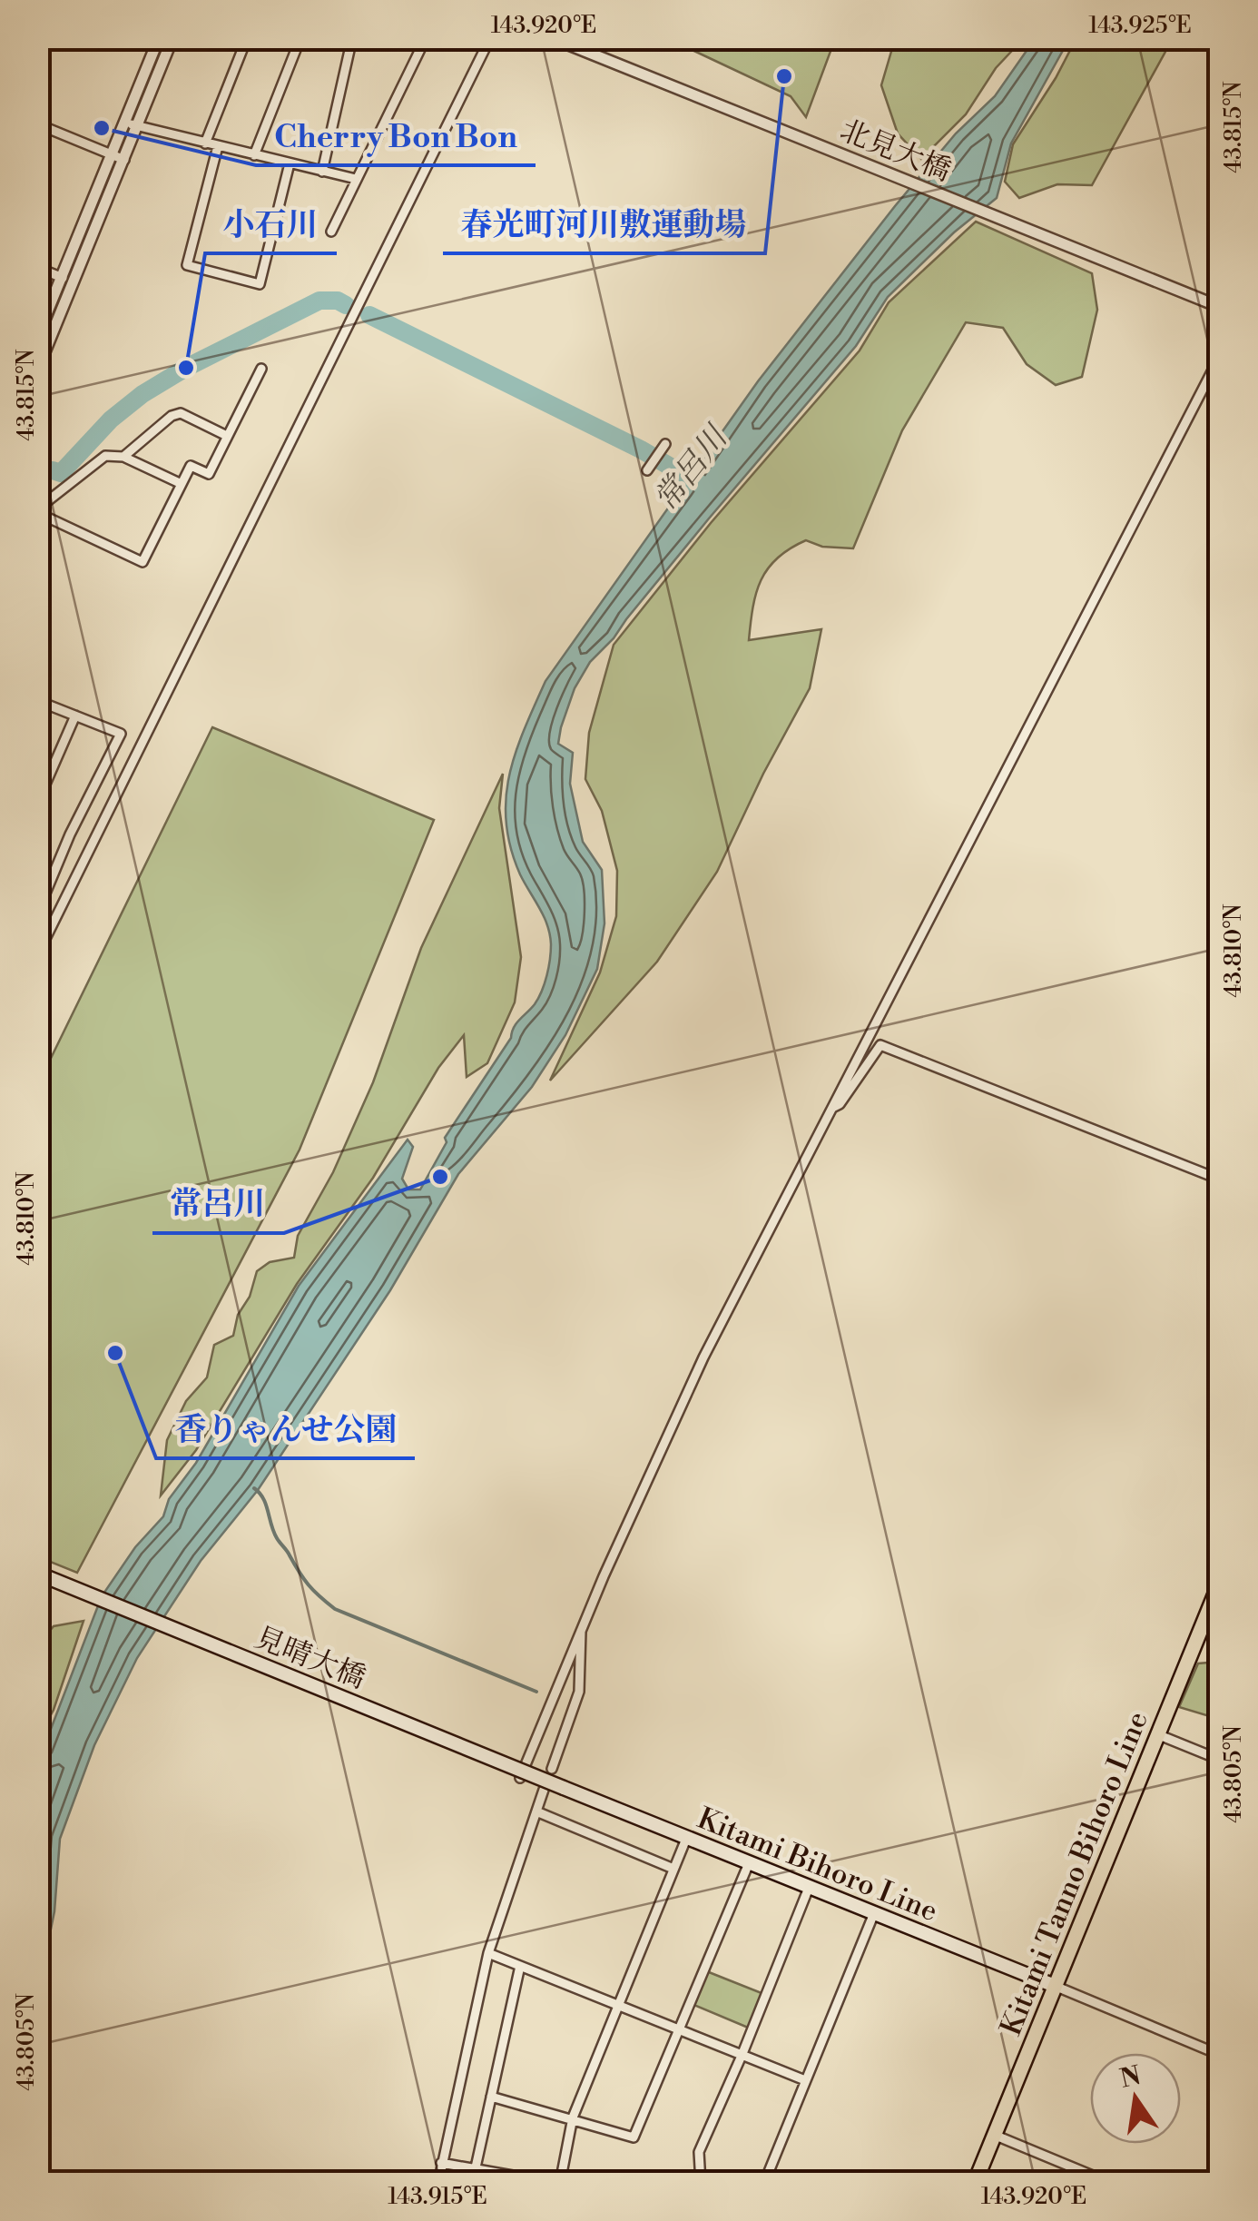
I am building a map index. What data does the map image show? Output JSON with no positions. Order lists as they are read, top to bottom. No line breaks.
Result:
{"streets":{"main road":["見晴大橋","Kitami Bihoro Line","Kitami Tanno Bihoro Line"],"street":["北見大橋"]},"crossings":[["見晴大橋","Kitami Bihoro Line"],["Kitami Bihoro Line","Kitami Tanno Bihoro Line"]],"water":["常呂川"],"places":["春光町河川敷運動場","Cherry Bon Bon","小石川","常呂川","香りゃんせ公園"],"north":"top","coordinates":["143.920°E","143.925°E","43.815°N","43.810°N","43.805°N","143.915°E"]}
